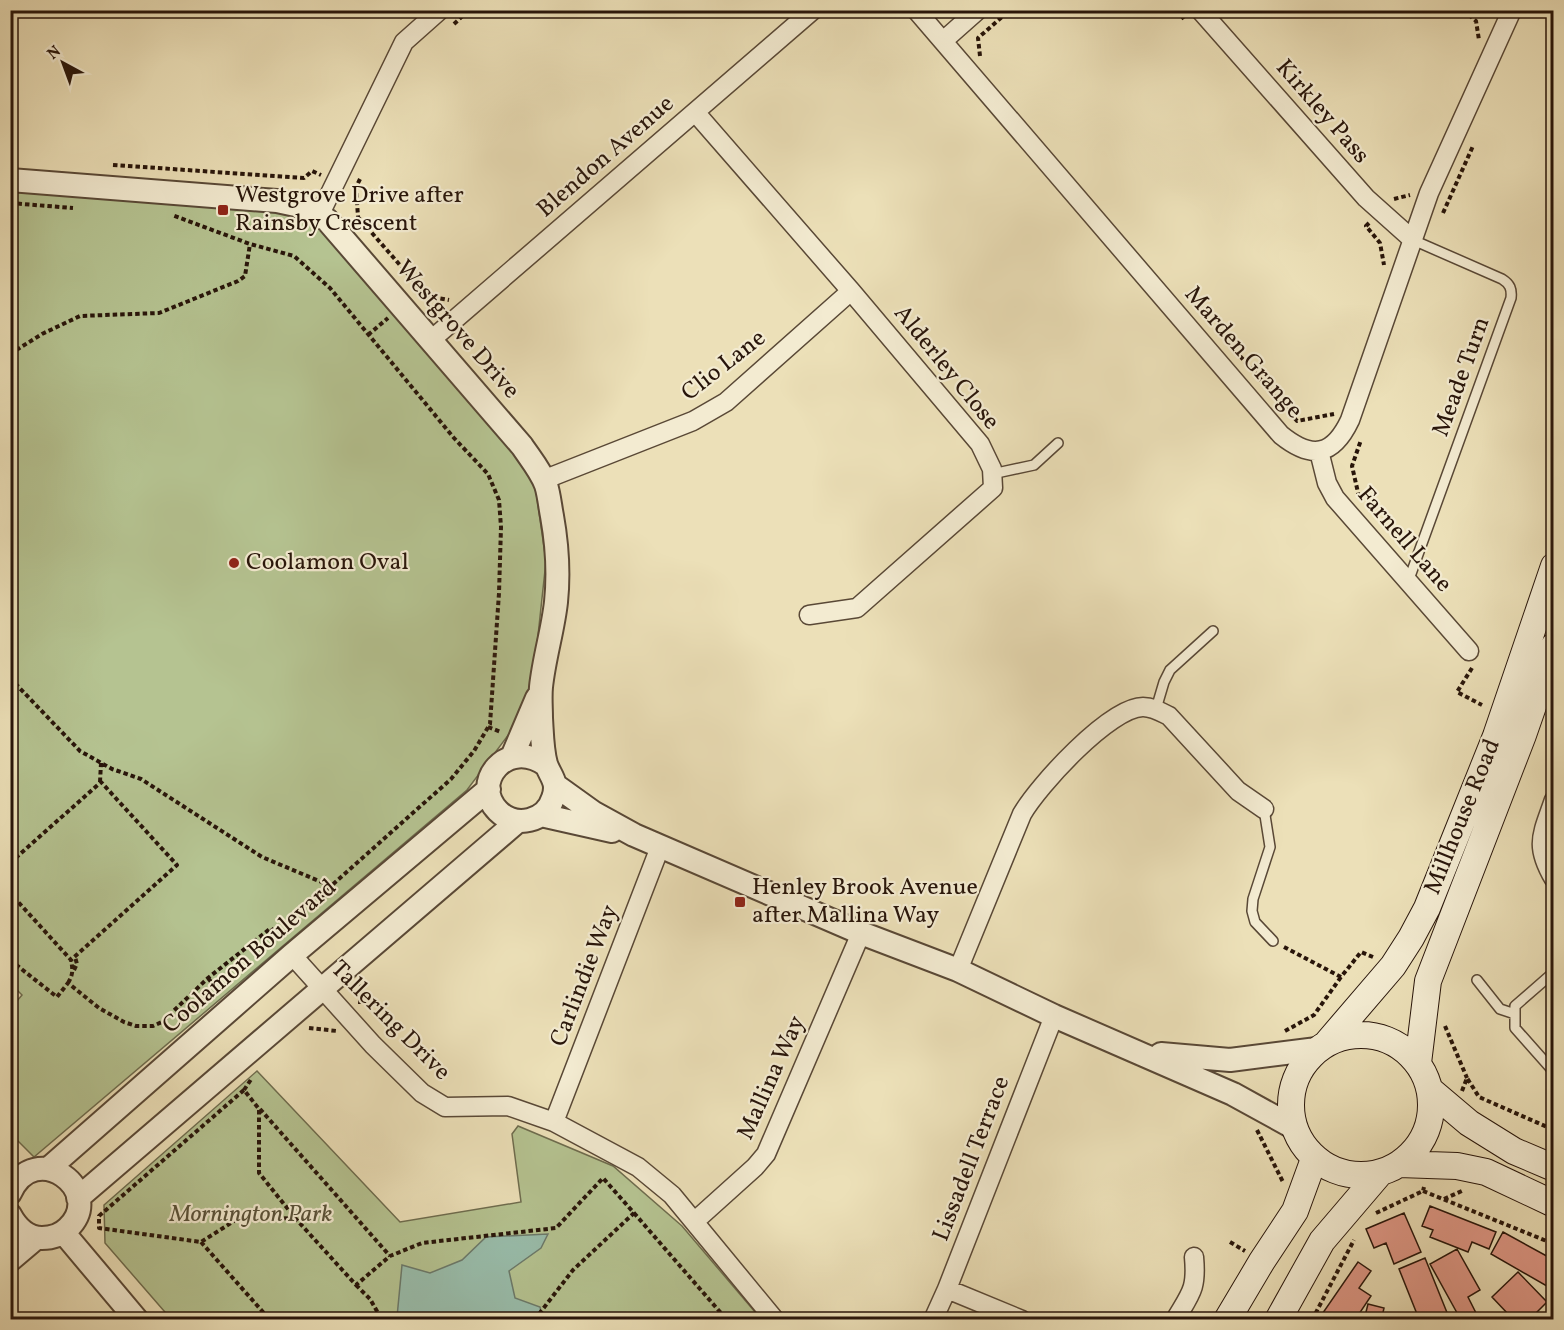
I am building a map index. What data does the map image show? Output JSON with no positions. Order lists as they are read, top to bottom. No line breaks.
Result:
{"streets":{"main road":["Millhouse Road"],"street":["Kirkley Pass","Blendon Avenue","Westgrove Drive","Marden Grange","Clio Lane","Alderley Close","Farnell Lane","Coolamon Boulevard","Carlindie Way","Tallering Drive","Mallina Way","Lissadell Terrace"],"lane":["Meade Turn"]},"crossings":[["Kirkley Pass","Meade Turn"],["Blendon Avenue","Westgrove Drive"],["Blendon Avenue","Alderley Close"],["Westgrove Drive","Clio Lane"],["Westgrove Drive","Coolamon Boulevard"],["Marden Grange","Farnell Lane"],["Clio Lane","Alderley Close"],["Meade Turn","Farnell Lane"],["Coolamon Boulevard","Tallering Drive"],["Carlindie Way","Tallering Drive"],["Tallering Drive","Mallina Way"]],"parks":["Mornington Park"],"places":{"transit":["Westgrove Drive after Rainsby Crescent","Henley Brook Avenue after Mallina Way"],"other":["Coolamon Oval"]},"north":"top left"}
